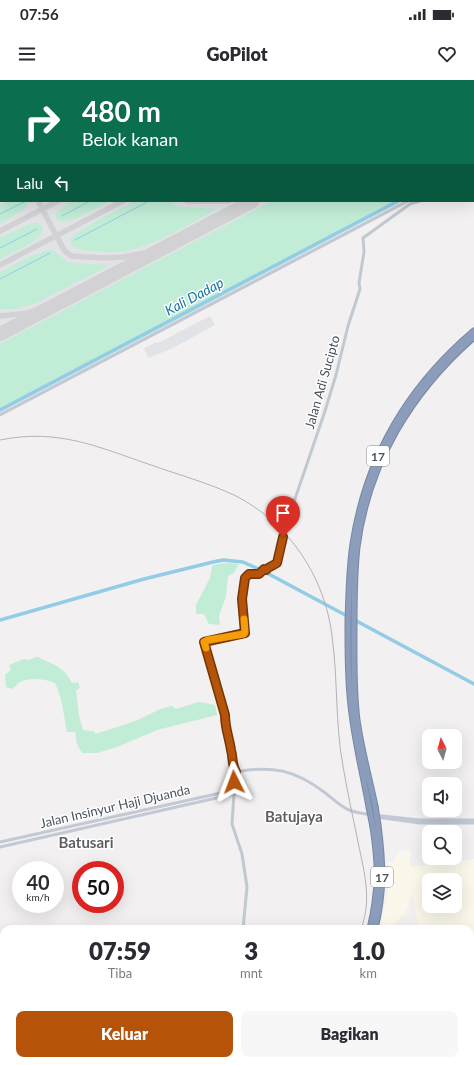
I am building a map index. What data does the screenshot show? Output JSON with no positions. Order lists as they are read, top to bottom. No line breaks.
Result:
{"streets":{"highway":["17"],"main road":["Jalan Insinyur Haji Djuanda"],"street":["Jalan Adi Sucipto"]},"districts":["Batujaya","Batusari"],"water":["Kali Dadap"],"north":"top","page":{"status":"07:56","header":"GoPilot","turn":["480 m","Belok kanan"],"then":"Lalu","speed":"40 km/h","limit":"50","eta":["07:59","Tiba","3","mnt","1.0","km"],"buttons":["Keluar","Bagikan"]}}
